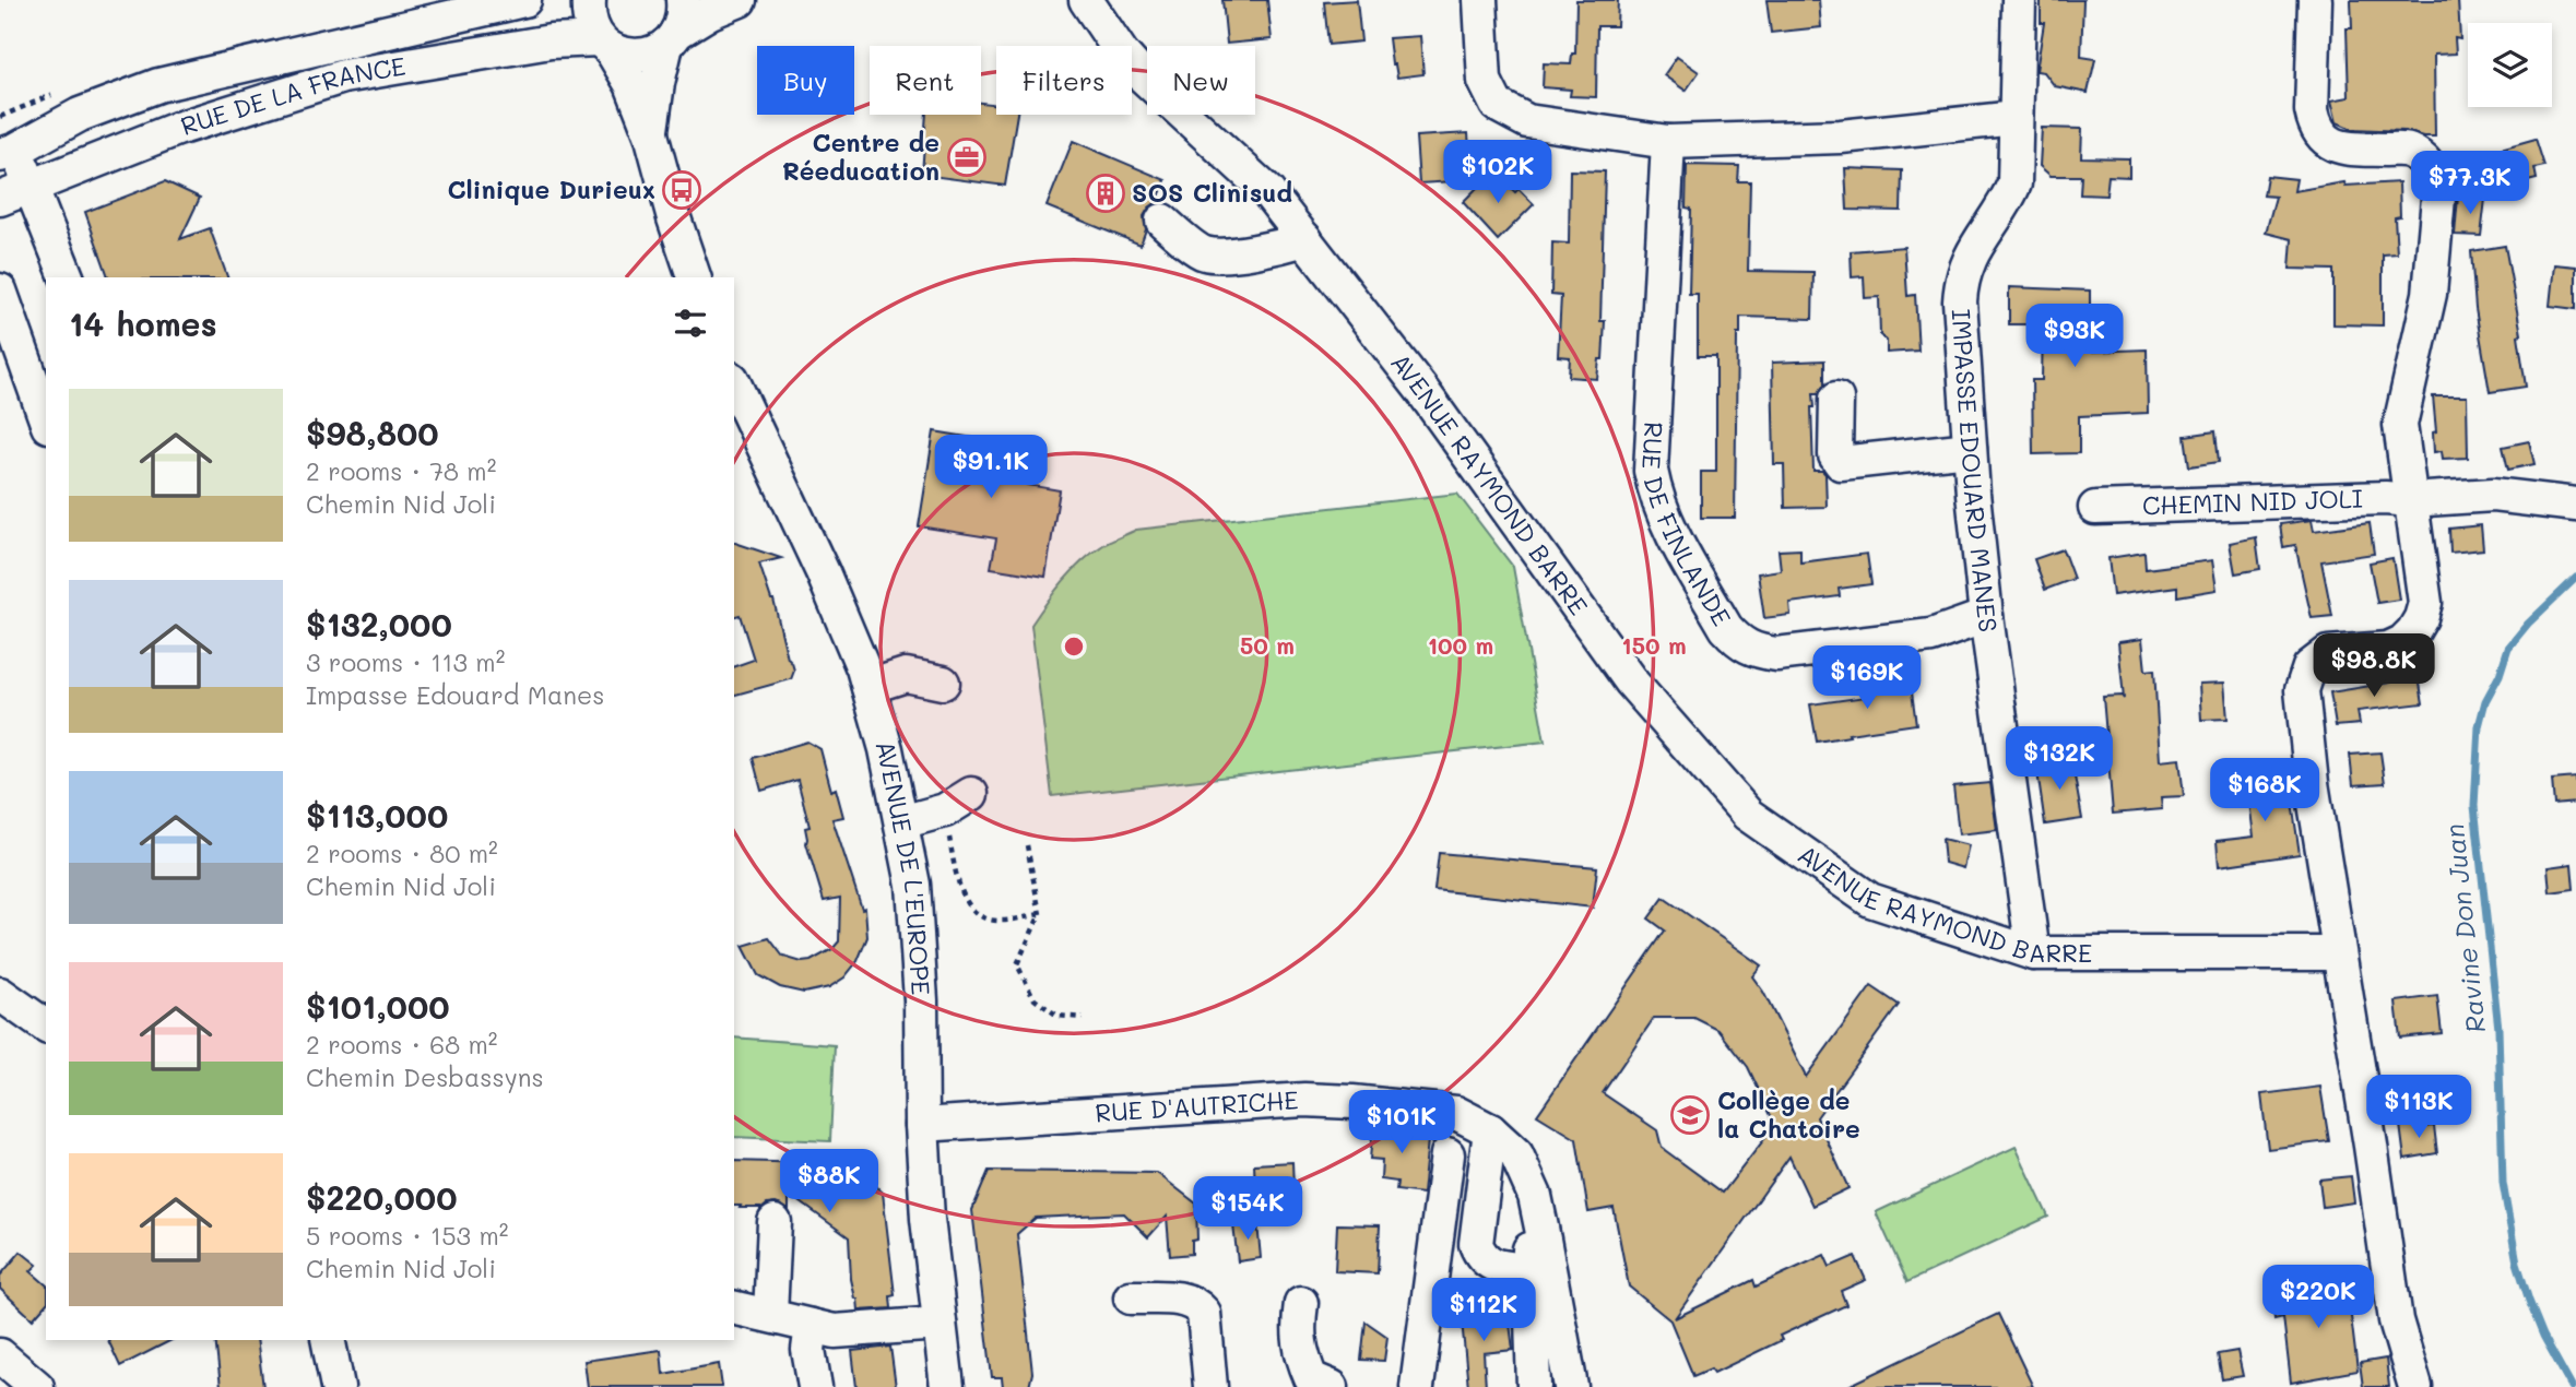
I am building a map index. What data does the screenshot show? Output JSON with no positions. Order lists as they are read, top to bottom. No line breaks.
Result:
{"streets":{"street":["RUE DE LA FRANCE","IMPASSE EDOUARD MANES","AVENUE RAYMOND BARRE","CHEMIN NID JOLI","RUE DE FINLANDE","AVENUE DE L'EUROPE","RUE D'AUTRICHE"]},"crossings":[["IMPASSE EDOUARD MANES","AVENUE RAYMOND BARRE"],["IMPASSE EDOUARD MANES","RUE DE FINLANDE"],["AVENUE DE L'EUROPE","RUE D'AUTRICHE"]],"water":["Ravine Don Juan"],"places":{"office":["Centre de Réeducation"],"bus stop":["Clinique Durieux"],"building":["SOS Clinisud"],"school or university":["Collège de la Chatoire"]},"page":{"chip":["Buy","Rent","Filters","New"],"price":["$102K","$77.3K","$93K","$91.1K","$98.8K","$169K","$132K","$168K","$113K","$101K","$88K","$154K","$220K","$112K"],"heading":"14 homes","list":[{"name":"$98,800","note":"2 rooms · 78 m² · Chemin Nid Joli"},{"name":"$132,000","note":"3 rooms · 113 m² · Impasse Edouard Manes"},{"name":"$113,000","note":"2 rooms · 80 m² · Chemin Nid Joli"},{"name":"$101,000","note":"2 rooms · 68 m² · Chemin Desbassyns"},{"name":"$220,000","note":"5 rooms · 153 m² · Chemin Nid Joli"}]},"rings":["50 m","100 m","150 m"]}
